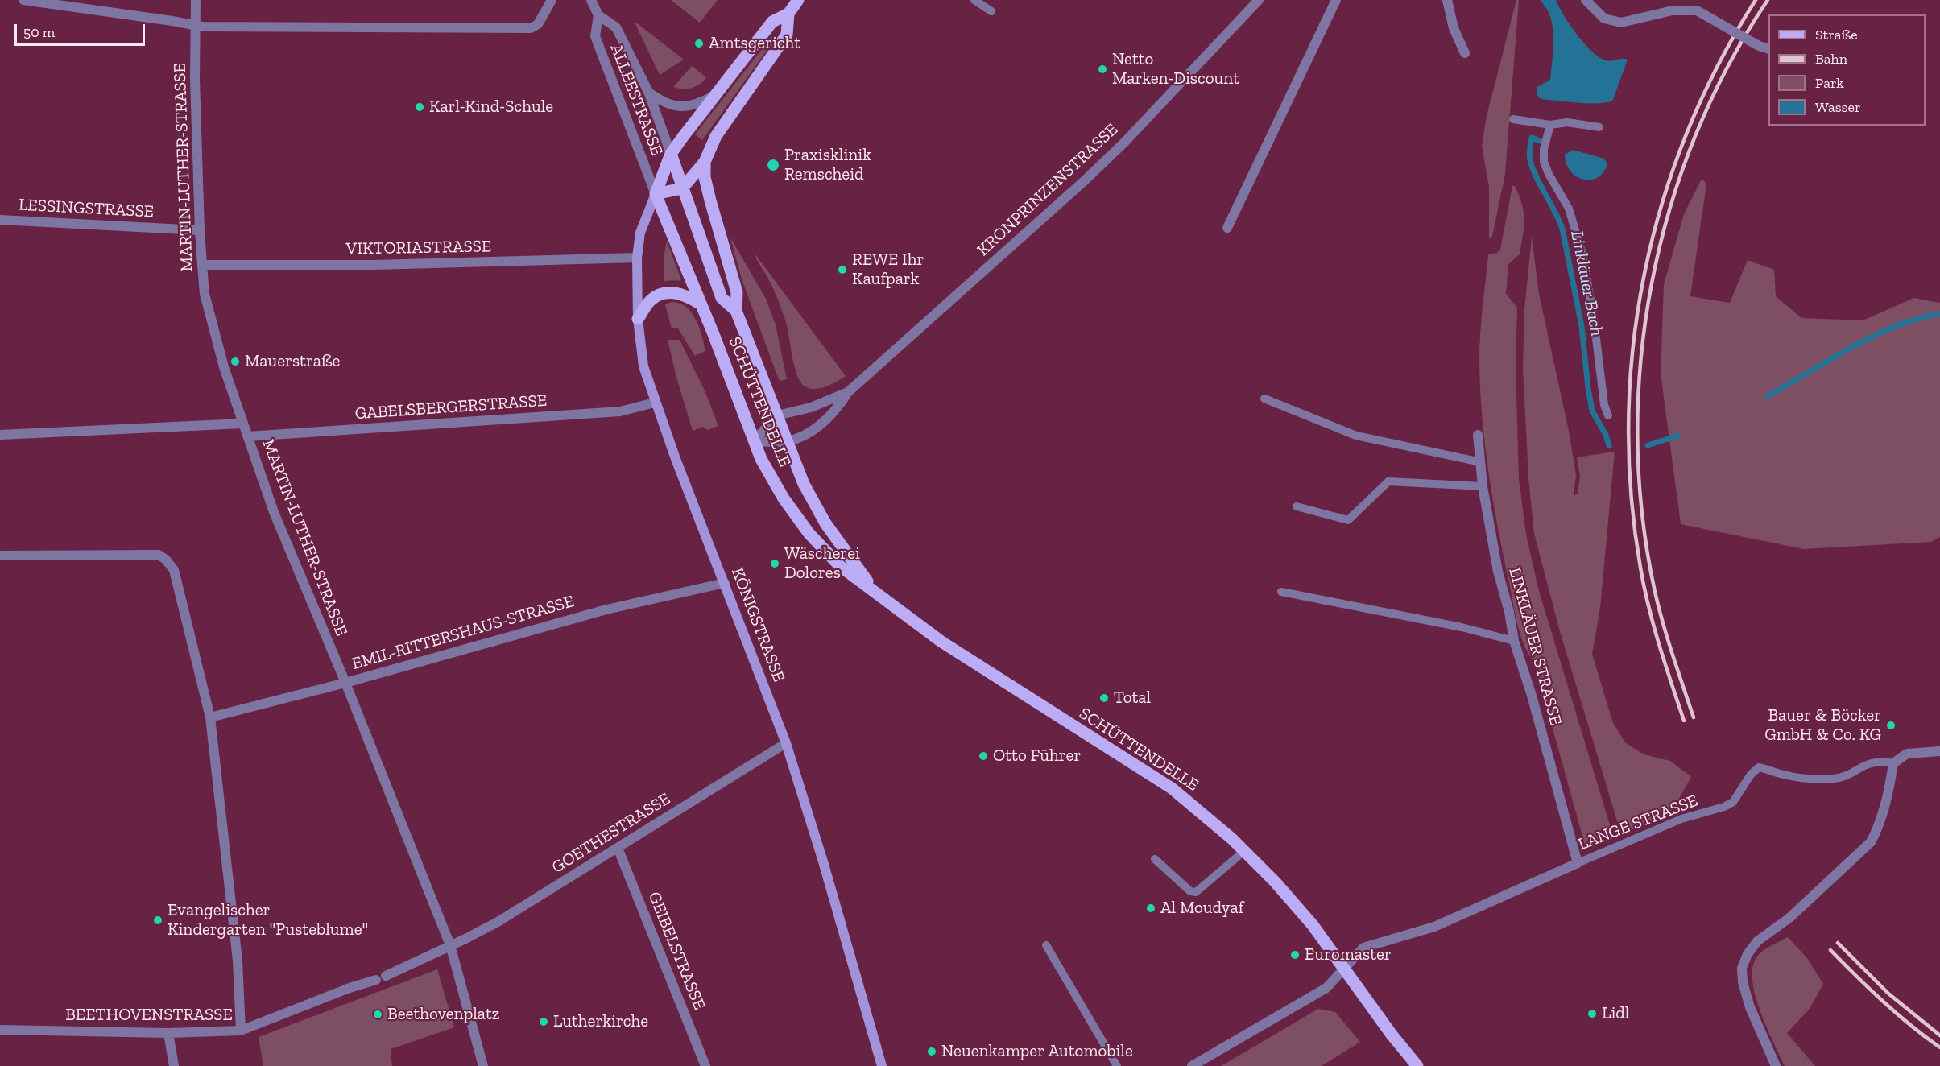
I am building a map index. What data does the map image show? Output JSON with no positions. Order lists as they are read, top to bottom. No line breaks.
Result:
{"streets":{"main road":["SCHÜTTENDELLE","KÖNIGSTRASSE"],"street":["ALLEESTRASSE","MARTIN-LUTHER-STRASSE","KRONPRINZENSTRASSE","LESSINGSTRASSE","VIKTORIASTRASSE","GABELSBERGERSTRASSE","EMIL-RITTERSHAUS-STRASSE","LINKLÄUER STRASSE","LANGE STRASSE","GOETHESTRASSE","GEIBELSTRASSE","BEETHOVENSTRASSE"]},"crossings":[["ALLEESTRASSE","SCHÜTTENDELLE"],["ALLEESTRASSE","KÖNIGSTRASSE"],["MARTIN-LUTHER-STRASSE","LESSINGSTRASSE"],["MARTIN-LUTHER-STRASSE","VIKTORIASTRASSE"],["MARTIN-LUTHER-STRASSE","GABELSBERGERSTRASSE"],["MARTIN-LUTHER-STRASSE","EMIL-RITTERSHAUS-STRASSE"],["MARTIN-LUTHER-STRASSE","GOETHESTRASSE"],["MARTIN-LUTHER-STRASSE","BEETHOVENSTRASSE"],["KRONPRINZENSTRASSE","SCHÜTTENDELLE"],["VIKTORIASTRASSE","KÖNIGSTRASSE"],["SCHÜTTENDELLE","KÖNIGSTRASSE"],["SCHÜTTENDELLE","LANGE STRASSE"],["GABELSBERGERSTRASSE","KÖNIGSTRASSE"],["KÖNIGSTRASSE","EMIL-RITTERSHAUS-STRASSE"],["KÖNIGSTRASSE","GOETHESTRASSE"],["LINKLÄUER STRASSE","LANGE STRASSE"],["GOETHESTRASSE","GEIBELSTRASSE"],["GOETHESTRASSE","BEETHOVENSTRASSE"]],"water":["Linkläuer Bach"],"places":["Amtsgericht","Netto Marken-Discount","Karl-Kind-Schule","Praxisklinik Remscheid","REWE Ihr Kaufpark","Mauerstraße","Wäscherei Dolores","Total","Bauer & Böcker GmbH & Co. KG","Otto Führer","Al Moudyaf","Evangelischer Kindergarten \"Pusteblume\"","Euromaster","Lidl","Beethovenplatz","Lutherkirche","Neuenkamper Automobile"],"legend":["Straße","Bahn","Park","Wasser"],"scale_bar":"50 m"}
